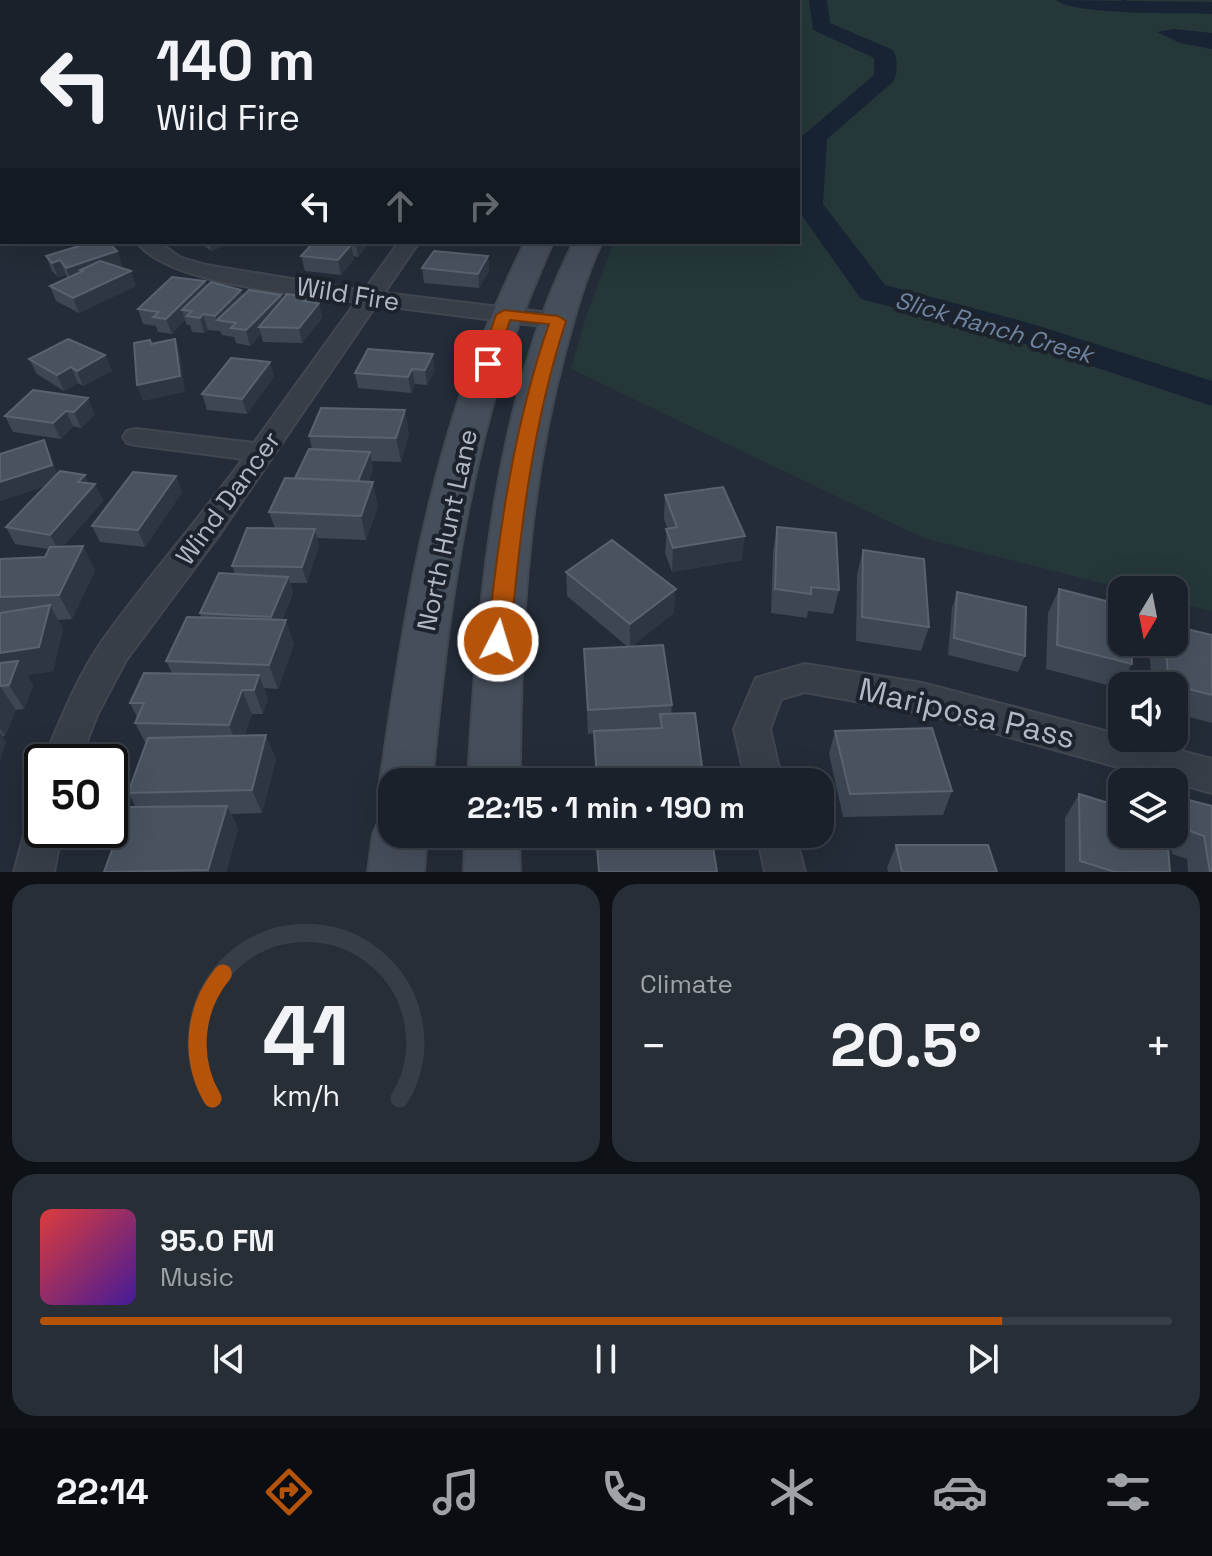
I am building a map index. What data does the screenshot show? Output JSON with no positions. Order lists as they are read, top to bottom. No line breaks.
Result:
{"streets":{"main road":["North Hunt Lane"],"street":["Wild Fire","Wind Dancer","Mariposa Pass"]},"crossings":[["Wild Fire","Wind Dancer"],["Wild Fire","North Hunt Lane"]],"water":["Slick Ranch Creek"],"north":"bottom","page":{"turn":["140 m","Wild Fire"],"limit":"50","trip":"22:15 · 1 min · 190 m","tile":"Climate","heat":["−","20.5°","+"],"song":["95.0 FM","Music"],"tabs":"22:14","gauge":["41","km/h"]}}
